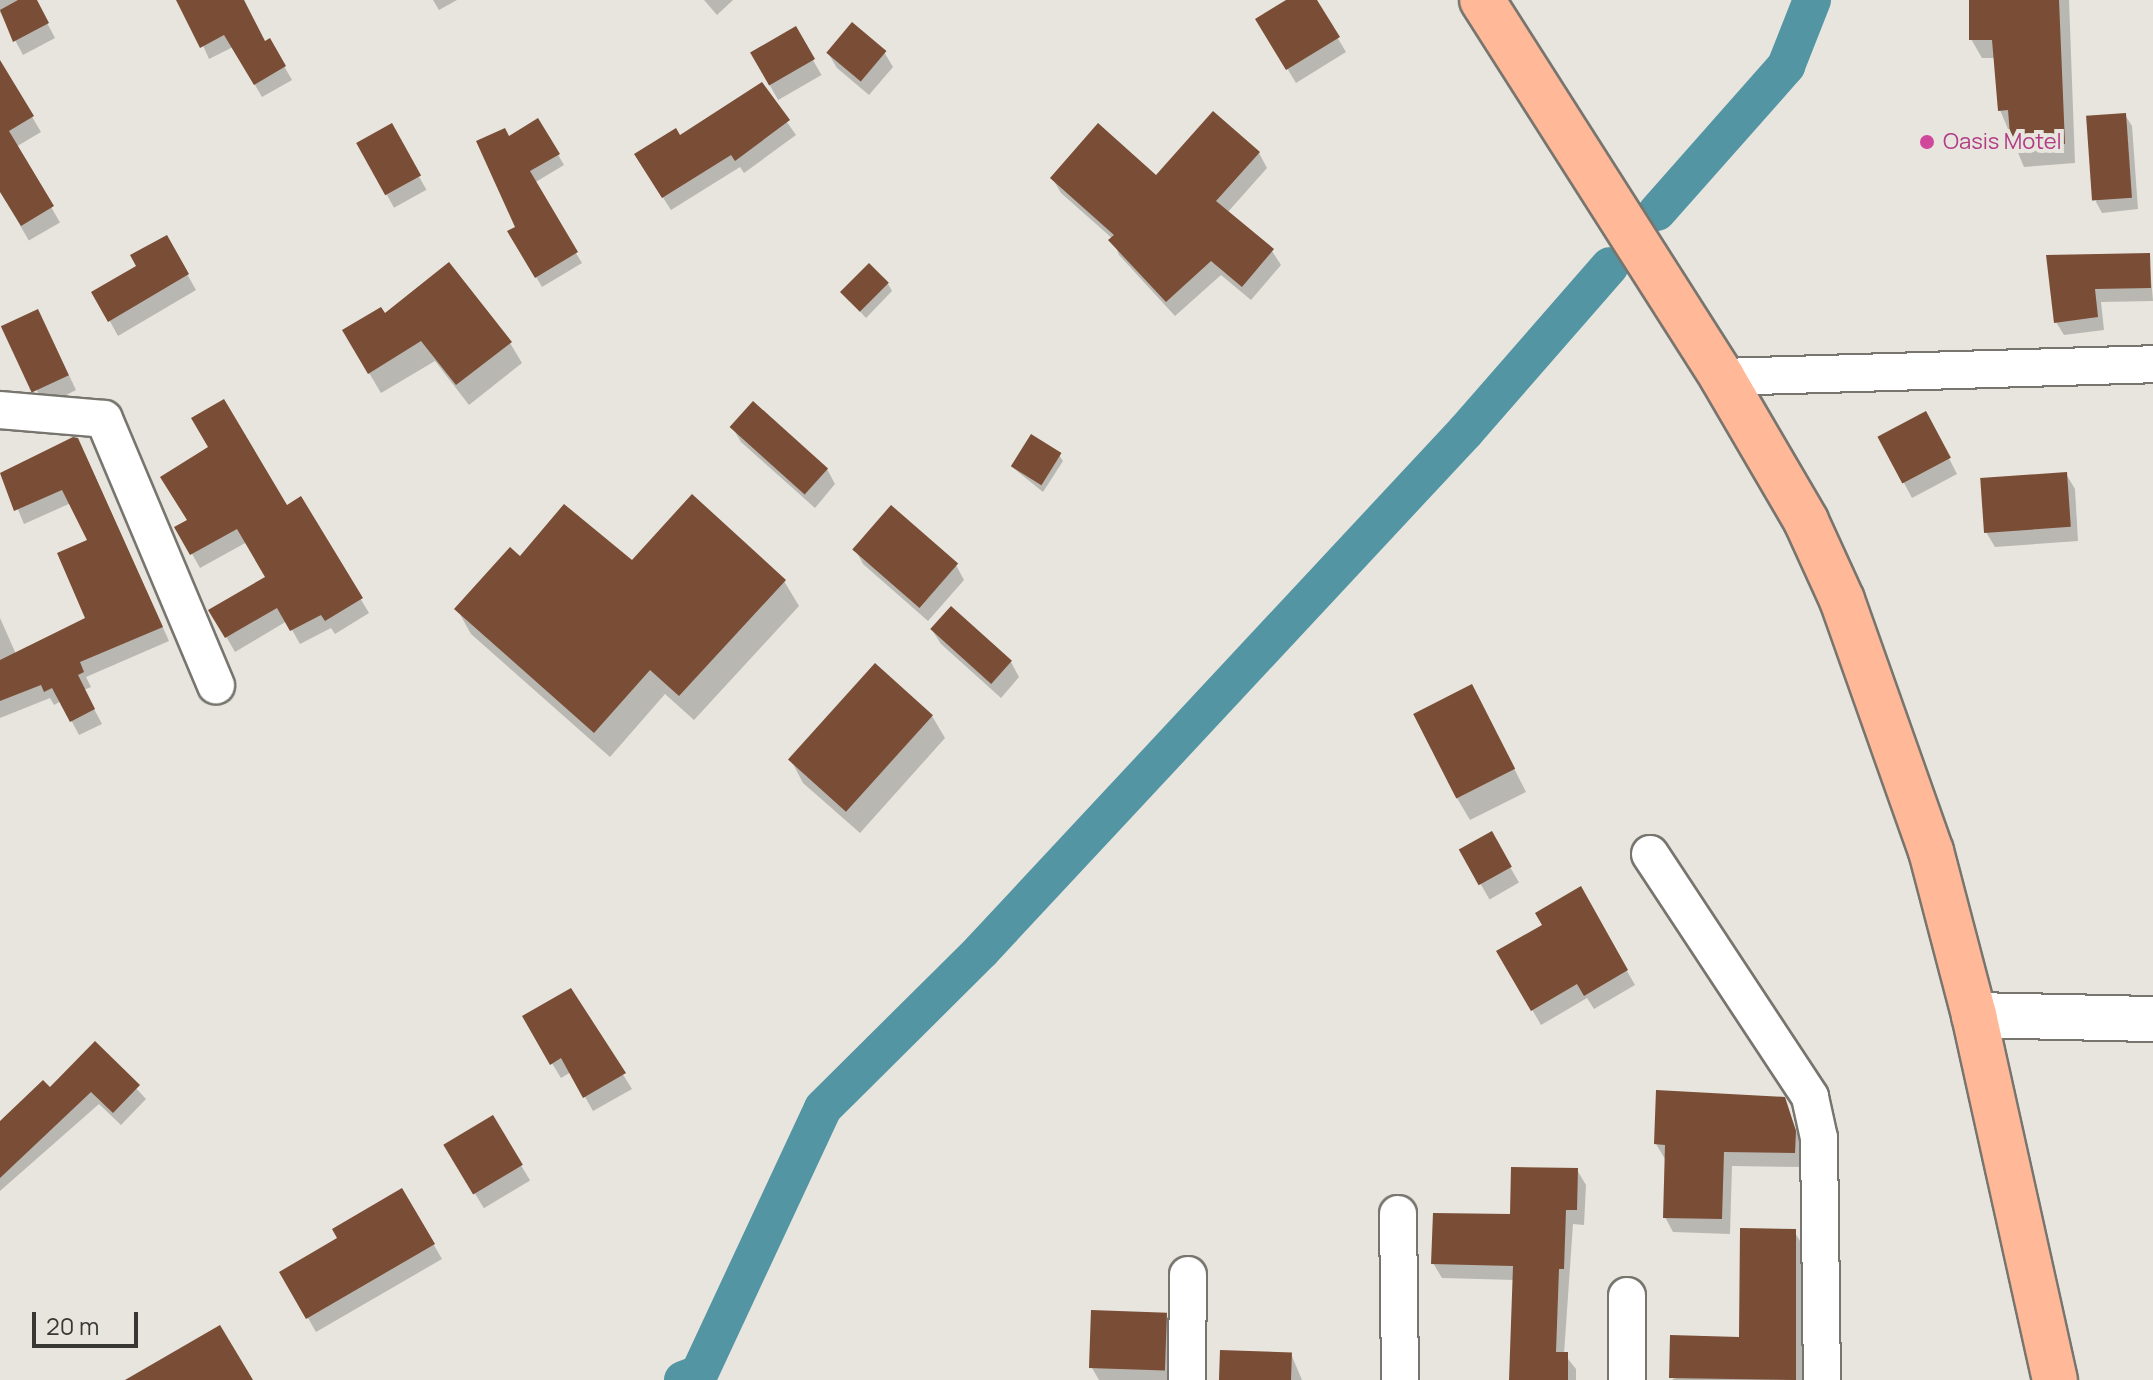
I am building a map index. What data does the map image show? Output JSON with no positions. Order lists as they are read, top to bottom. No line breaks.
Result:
{"places":["Oasis Motel"],"scale_bar":"20 m"}
